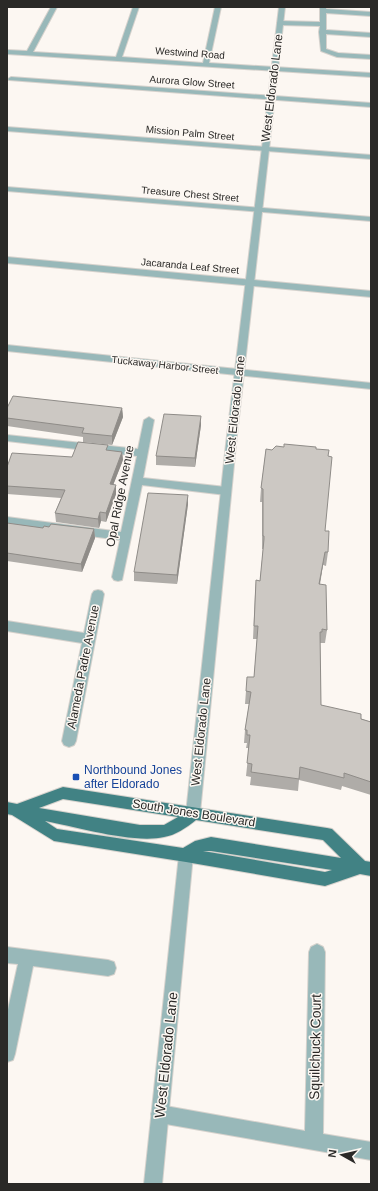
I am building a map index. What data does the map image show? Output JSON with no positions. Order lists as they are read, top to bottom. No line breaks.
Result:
{"streets":{"main road":["South Jones Boulevard"],"street":["Westwind Road","Aurora Glow Street","West Eldorado Lane","Mission Palm Street","Treasure Chest Street","Jacaranda Leaf Street","Tuckaway Harbor Street","Opal Ridge Avenue","Alameda Padre Avenue","Squilchuck Court"]},"crossings":[["Westwind Road","West Eldorado Lane"],["Aurora Glow Street","West Eldorado Lane"],["West Eldorado Lane","Mission Palm Street"],["West Eldorado Lane","Treasure Chest Street"],["West Eldorado Lane","Jacaranda Leaf Street"],["West Eldorado Lane","Tuckaway Harbor Street"],["West Eldorado Lane","South Jones Boulevard"]],"places":{"transit":["Northbound Jones after Eldorado"]},"north":"left"}
